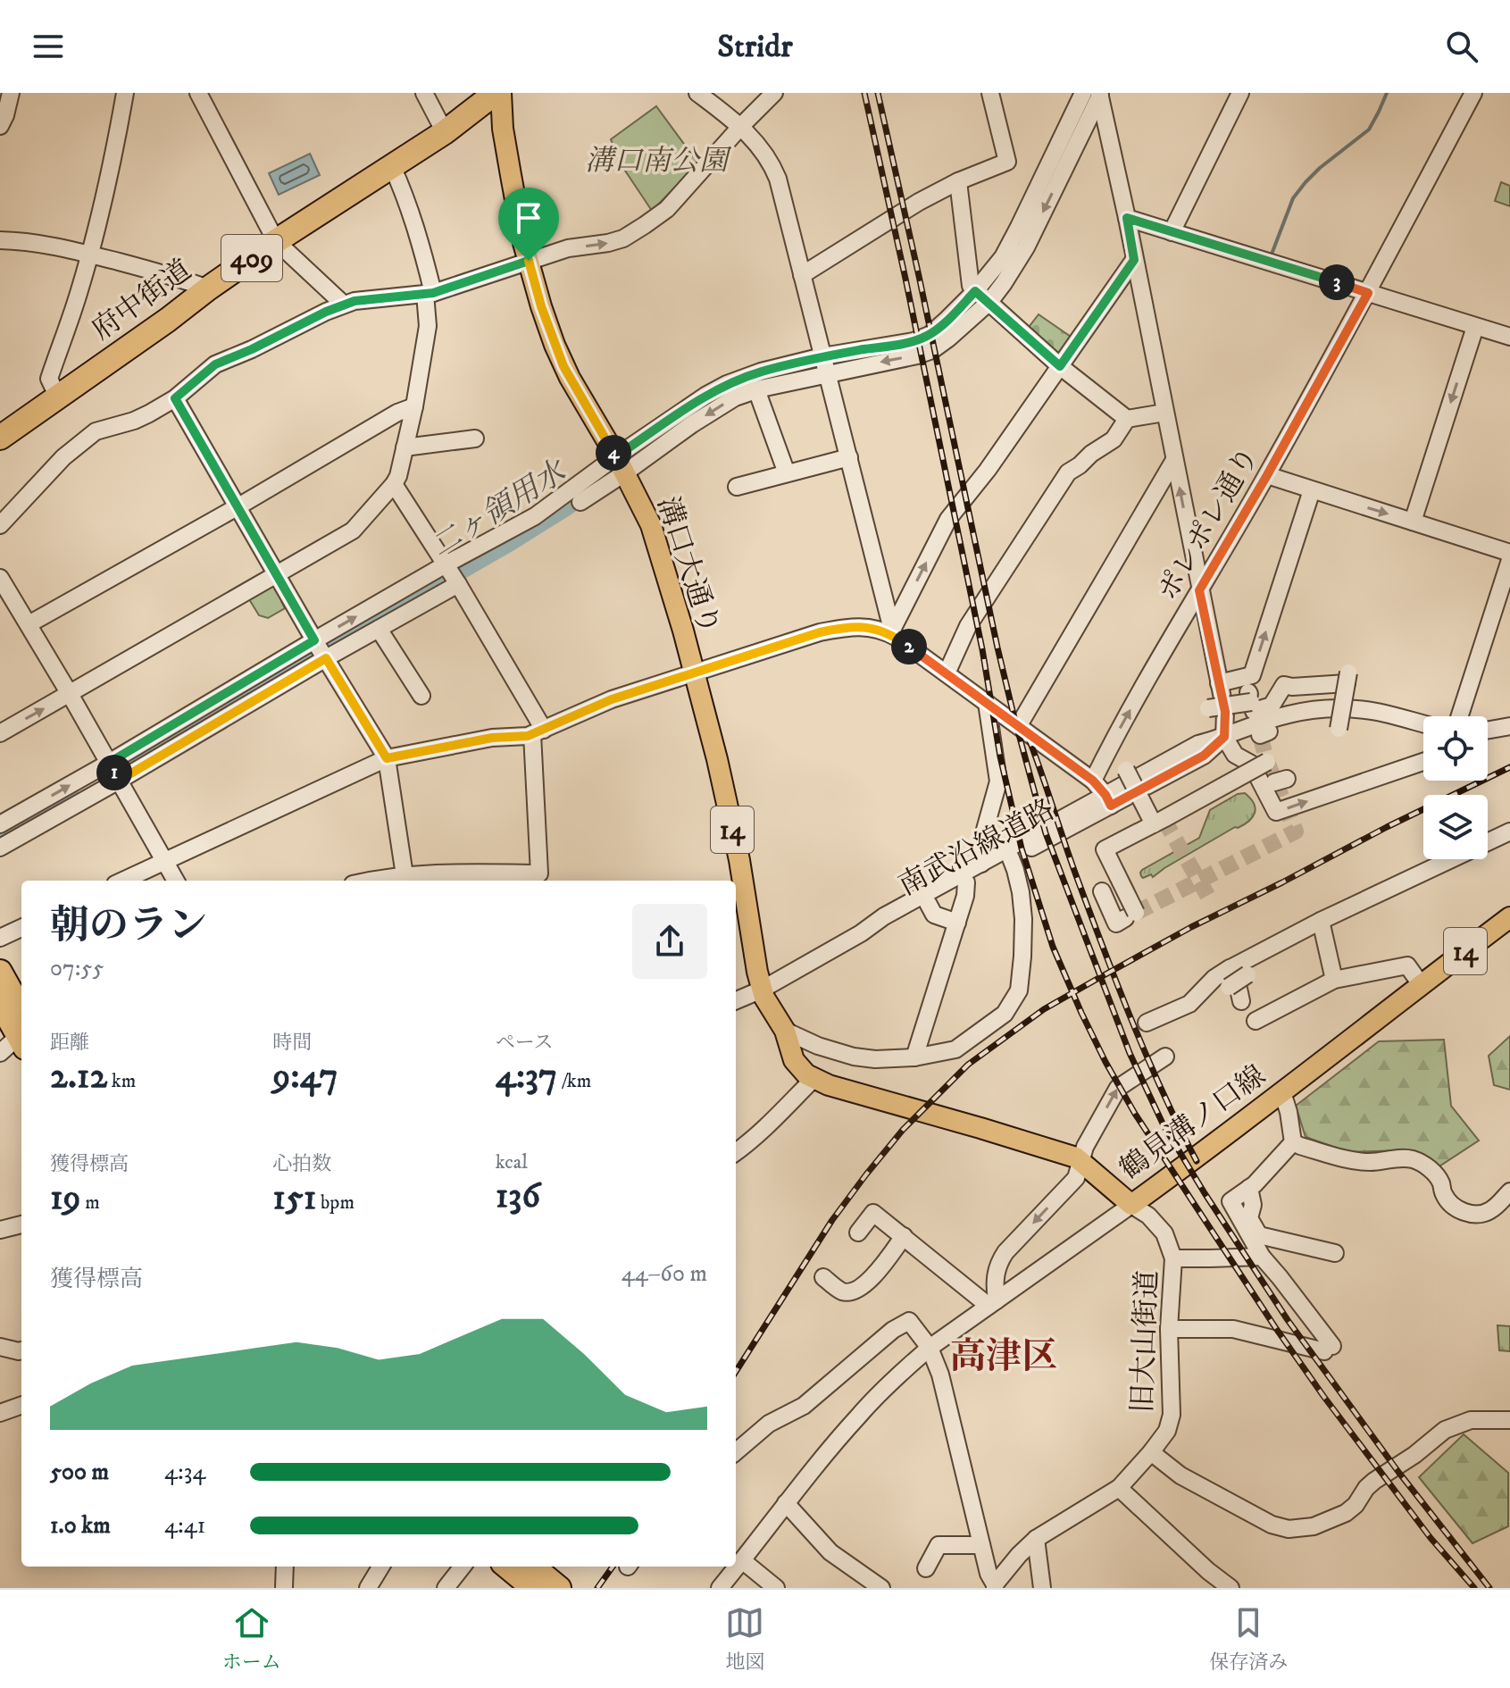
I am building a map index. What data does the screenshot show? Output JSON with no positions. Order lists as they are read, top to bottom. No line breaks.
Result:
{"streets":{"highway":["409","府中街道"],"main road":["溝口大通り","14","鶴見溝ノ口線"],"street":["ポレポレ通り","南武沿線道路","旧大山街道"]},"crossings":[["府中街道","溝口大通り"],["溝口大通り","14"],["溝口大通り","南武沿線道路"],["14","南武沿線道路"],["14","鶴見溝ノ口線"],["鶴見溝ノ口線","旧大山街道"]],"districts":["高津区"],"water":["二ヶ領用水"],"parks":["溝口南公園"],"page":{"header":"Stridr","pins":["3","4","2","1"],"heading":["朝のラン","07:55"],"stats":[["距離","2.12 km"],["時間","9:47"],["ペース","4:37 /km"],["獲得標高","19 m"],["心拍数","151 bpm"],["kcal","136"]],"chart":["獲得標高","44–60 m"],"list":[{"name":"500 m","note":"4:34"},{"name":"1.0 km","note":"4:41"}],"tabs":["ホーム","地図","保存済み"]}}
